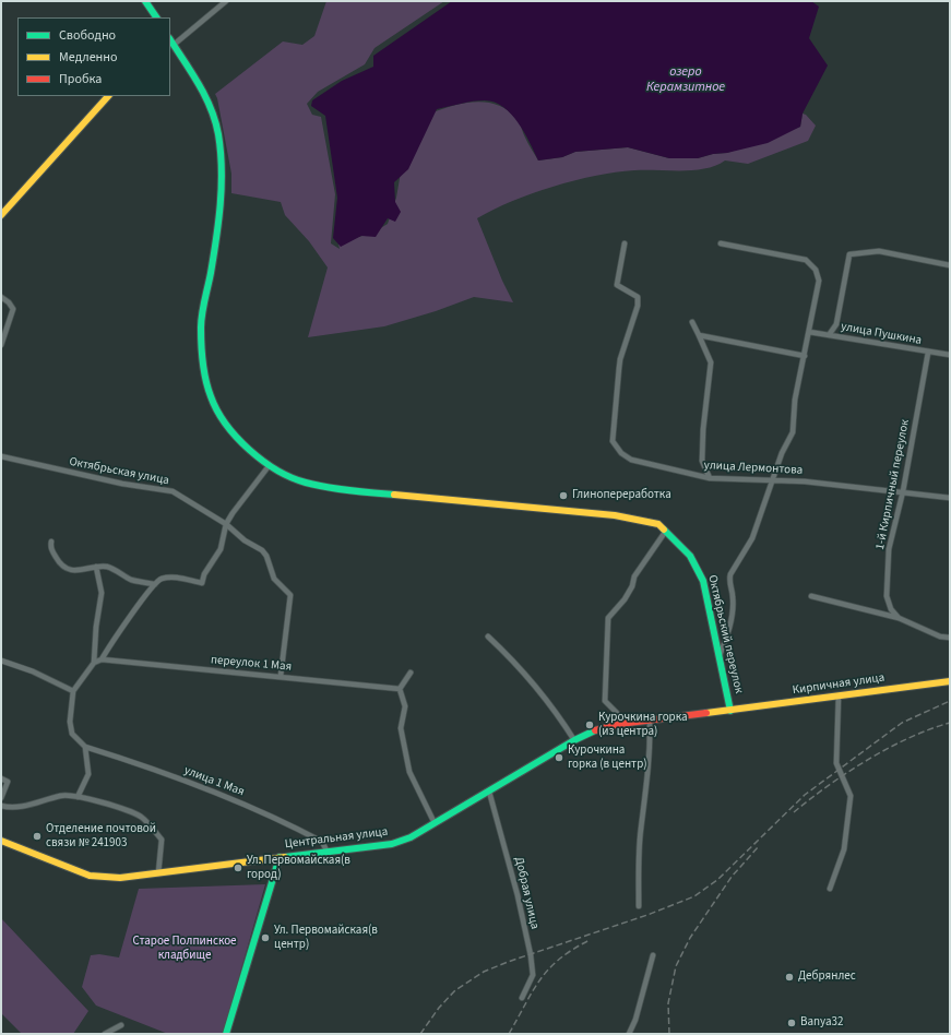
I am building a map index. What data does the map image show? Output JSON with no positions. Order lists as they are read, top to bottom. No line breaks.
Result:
{"streets":{"street":["улица Пушкина","улица Лермонтова","Октябрьская улица","1-й Кирпичный переулок","Октябрьский переулок","переулок 1 Мая","Кирпичная улица","улица 1 Мая","Центральная улица","Добрая улица"]},"crossings":[["улица Пушкина","1-й Кирпичный переулок"],["улица Лермонтова","1-й Кирпичный переулок"],["Октябрьская улица","переулок 1 Мая"],["Октябрьский переулок","Кирпичная улица"],["Октябрьский переулок","Центральная улица"],["Кирпичная улица","Центральная улица"],["улица 1 Мая","Центральная улица"],["Центральная улица","Добрая улица"]],"water":["озеро Керамзитное"],"parks":["Старое Полпинское кладбище"],"places":["Глинопереработка","Курочкина горка (из центра)","Курочкина горка (в центр)","Отделение почтовой связи № 241903","Ул. Первомайская(в город)","Ул. Первомайская(в центр)","Дебрянлес","Banya32"],"legend":["Свободно","Медленно","Пробка"]}
